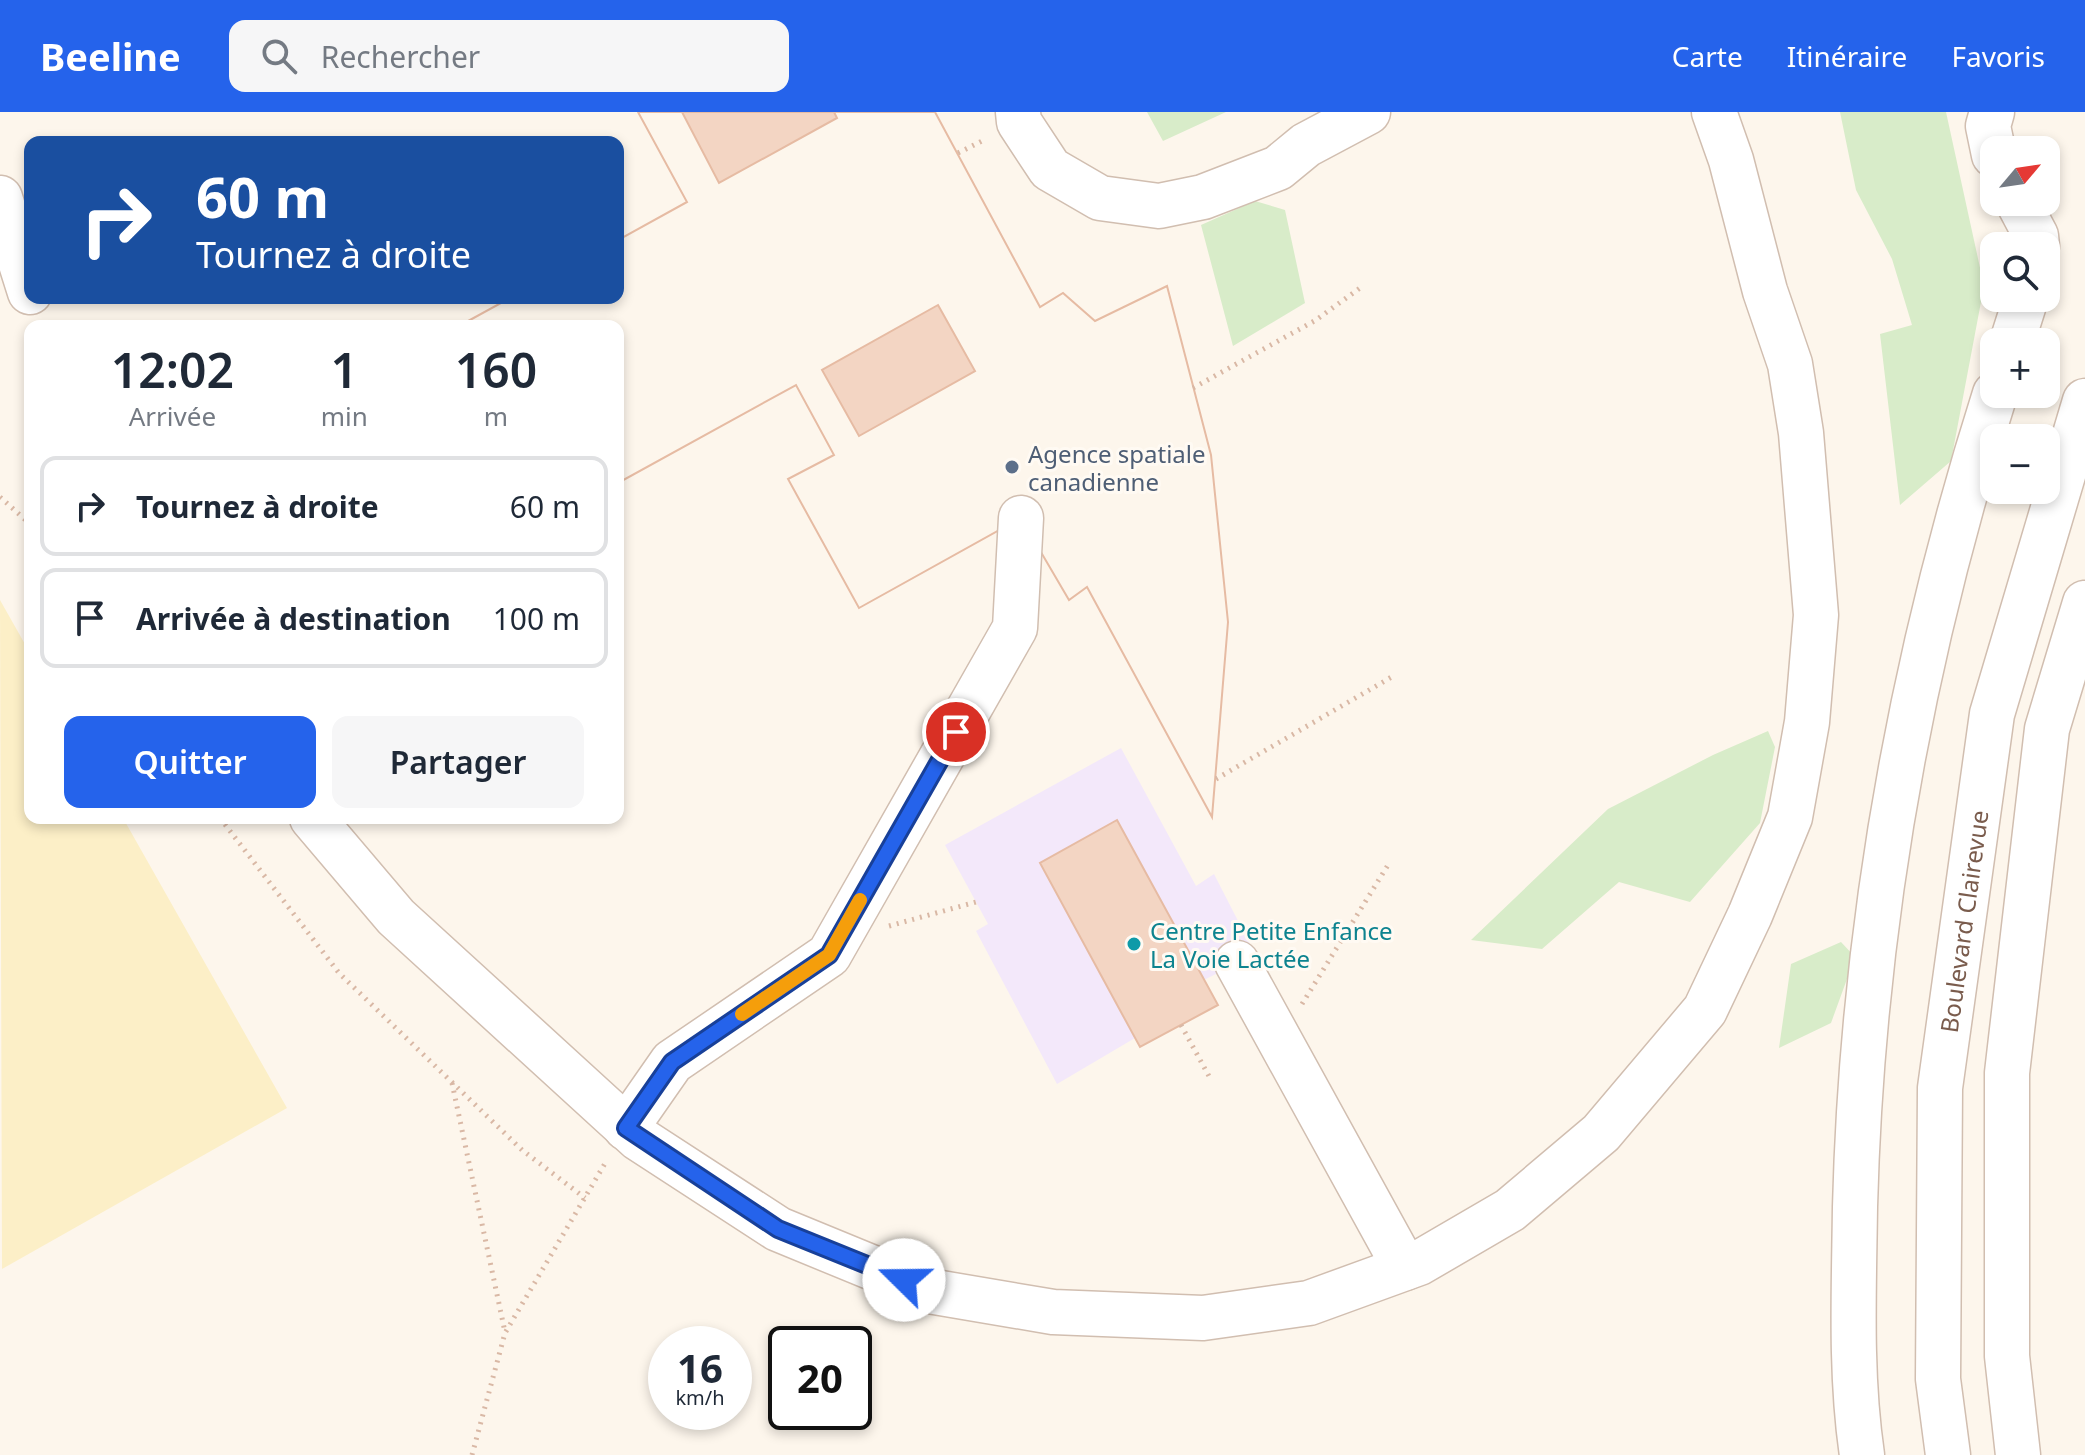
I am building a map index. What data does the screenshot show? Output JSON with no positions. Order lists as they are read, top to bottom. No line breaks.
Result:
{"streets":{"street":["Boulevard Clairevue"]},"places":["Agence spatiale canadienne","Centre Petite Enfance La Voie Lactée"],"north":"top right","page":{"header":"Beeline","search":"Rechercher","nav":["Carte","Itinéraire","Favoris"],"map_buttons":["+","−"],"turn":["60 m","Tournez à droite"],"eta":["12:02","Arrivée","1","min","160","m"],"list":[{"name":"Tournez à droite","value":"60 m"},{"name":"Arrivée à destination","value":"100 m"}],"buttons":["Quitter","Partager"],"speed":"16 km/h","limit":"20"}}
